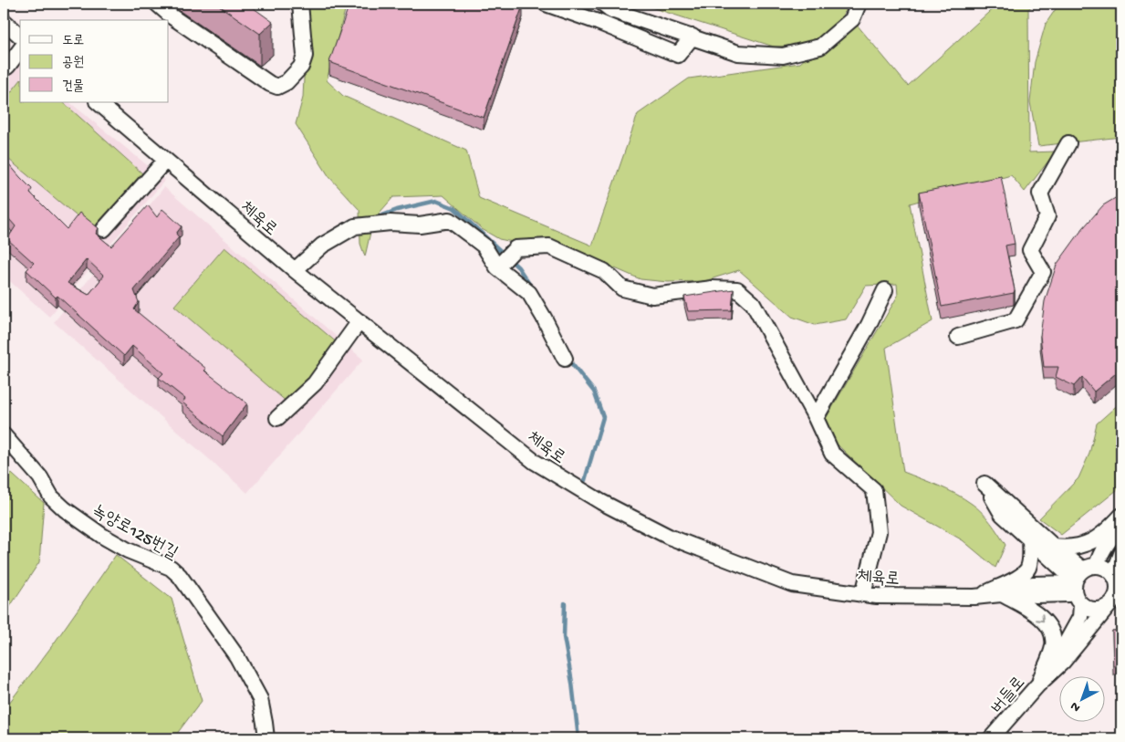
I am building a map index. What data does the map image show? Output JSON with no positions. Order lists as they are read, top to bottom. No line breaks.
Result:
{"streets":{"street":["체육로","녹양로125번길","버들로"]},"legend":["도로","공원","건물"],"north":"bottom left"}
